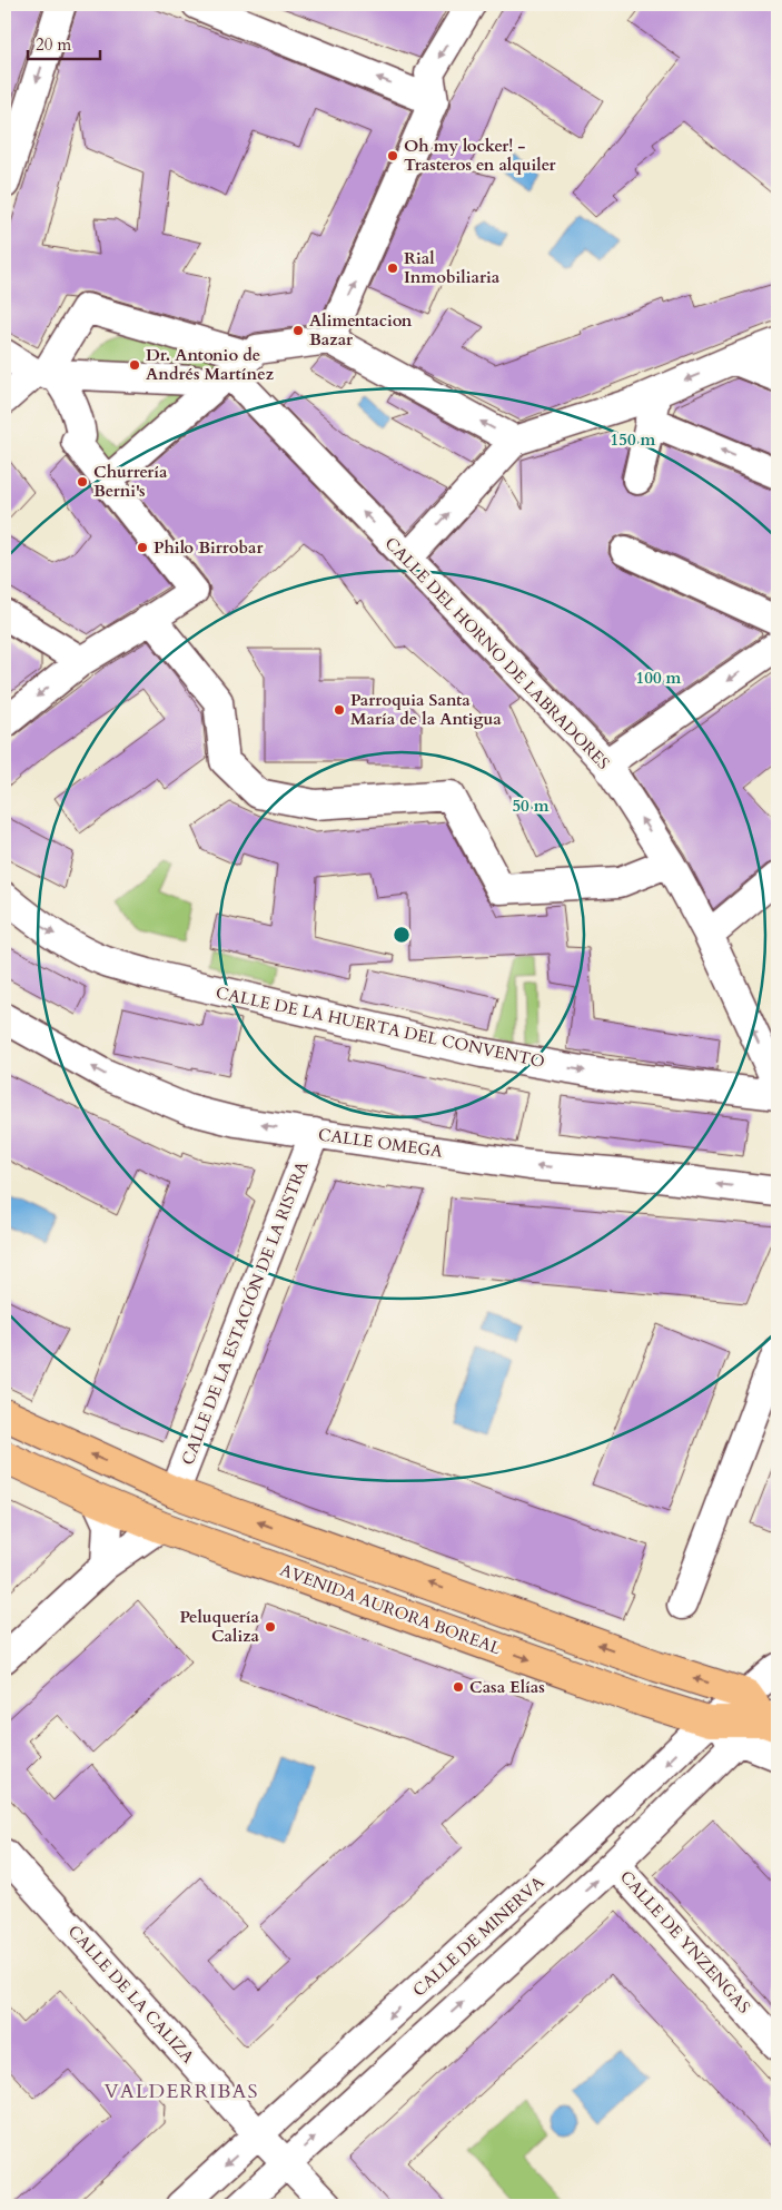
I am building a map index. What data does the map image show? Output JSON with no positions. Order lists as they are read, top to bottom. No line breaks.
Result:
{"streets":{"main road":["AVENIDA AURORA BOREAL"],"street":["CALLE DEL HORNO DE LABRADORES","CALLE DE LA HUERTA DEL CONVENTO","CALLE OMEGA","CALLE DE LA ESTACIÓN DE LA RISTRA","CALLE DE MINERVA","CALLE DE YNZENGAS","CALLE DE LA CALIZA"]},"crossings":[["CALLE OMEGA","CALLE DE LA ESTACIÓN DE LA RISTRA"],["AVENIDA AURORA BOREAL","CALLE DE MINERVA"],["CALLE DE MINERVA","CALLE DE LA CALIZA"]],"one_way":["CALLE DEL HORNO DE LABRADORES","CALLE DE LA HUERTA DEL CONVENTO","CALLE OMEGA"],"districts":["VALDERRIBAS"],"places":["Oh my locker! - Trasteros en alquiler","Rial Inmobiliaria","Alimentacion Bazar","Dr. Antonio de Andrés Martínez","Churrería Berni's","Philo Birrobar","Parroquia Santa María de la Antigua","Peluquería Caliza","Casa Elías"],"scale_bar":"20 m","rings":["150 m","100 m","50 m"]}
